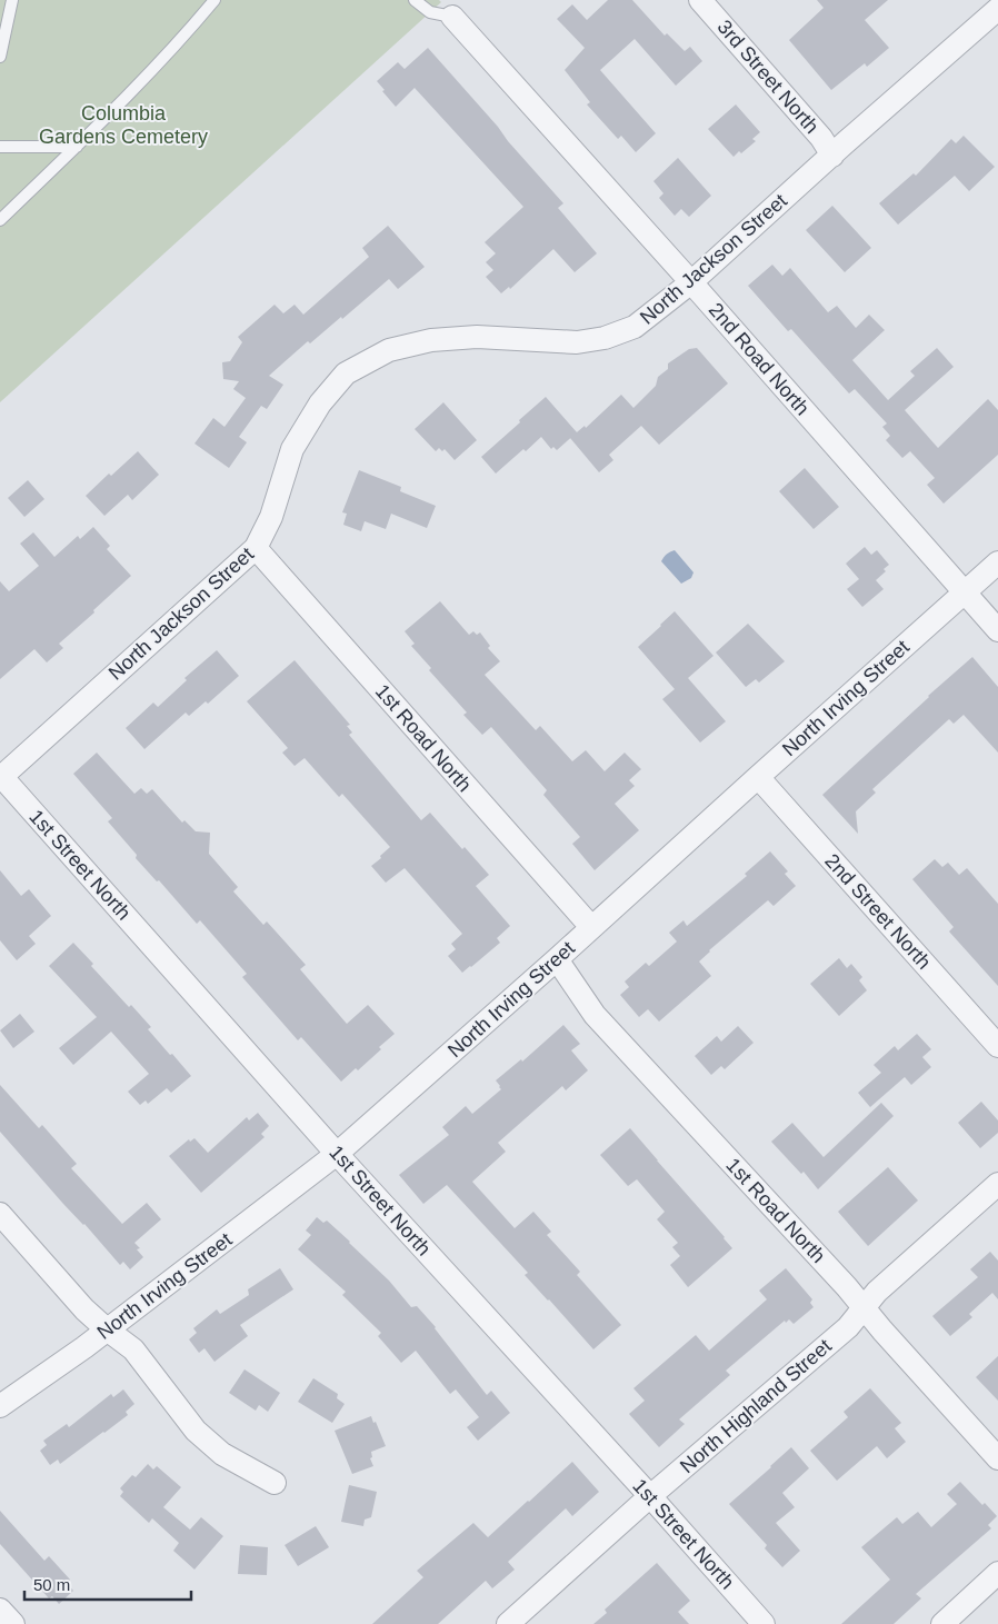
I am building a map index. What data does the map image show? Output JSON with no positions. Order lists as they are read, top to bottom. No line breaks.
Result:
{"streets":{"street":["3rd Street North","North Jackson Street","2nd Road North","North Irving Street","1st Road North","1st Street North","2nd Street North","North Highland Street"]},"crossings":[["3rd Street North","North Jackson Street"],["North Jackson Street","2nd Road North"],["North Jackson Street","1st Road North"],["North Jackson Street","1st Street North"],["2nd Road North","North Irving Street"],["North Irving Street","1st Road North"],["North Irving Street","1st Street North"],["North Irving Street","2nd Street North"],["1st Road North","North Highland Street"],["1st Street North","North Highland Street"]],"parks":["Columbia Gardens Cemetery"],"scale_bar":"50 m"}
